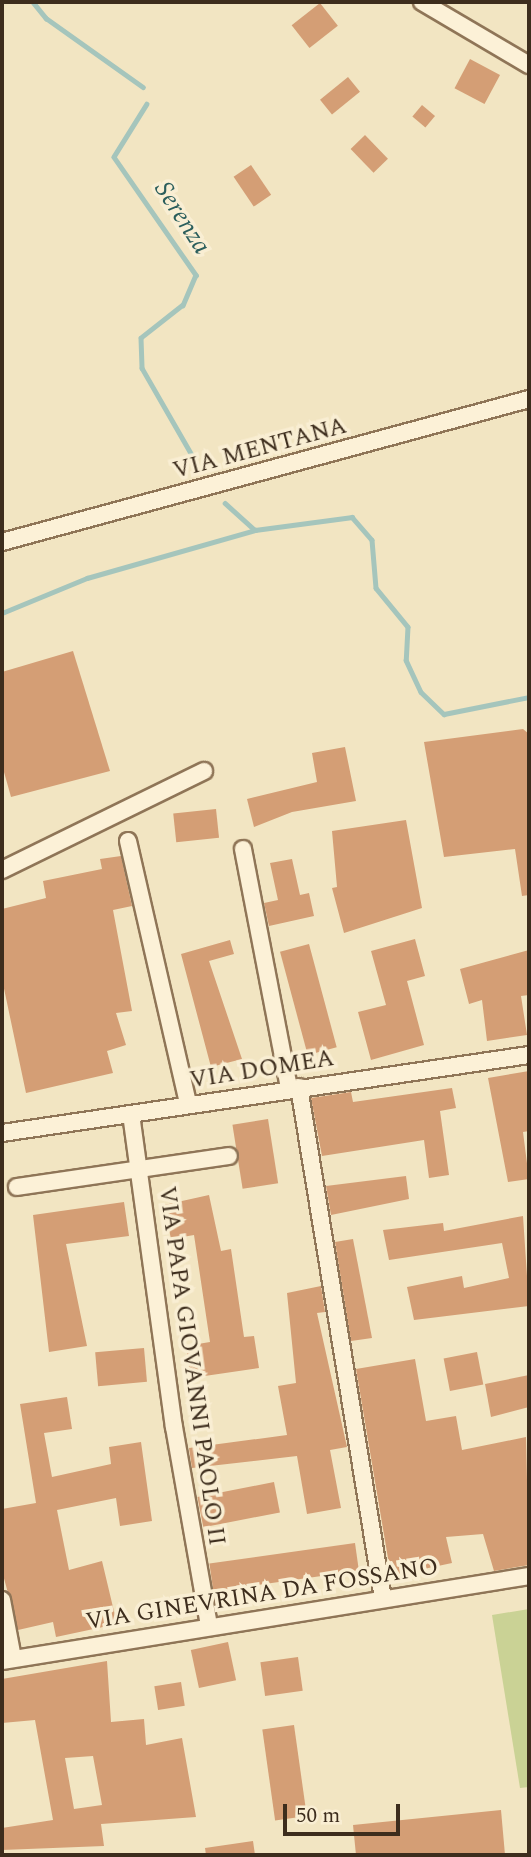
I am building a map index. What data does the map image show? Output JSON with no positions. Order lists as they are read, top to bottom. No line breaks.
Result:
{"streets":{"street":["VIA MENTANA","VIA DOMEA","VIA PAPA GIOVANNI PAOLO II","VIA GINEVRINA DA FOSSANO"]},"crossings":[["VIA DOMEA","VIA PAPA GIOVANNI PAOLO II"],["VIA PAPA GIOVANNI PAOLO II","VIA GINEVRINA DA FOSSANO"]],"water":["Serenza"],"scale_bar":"50 m"}
